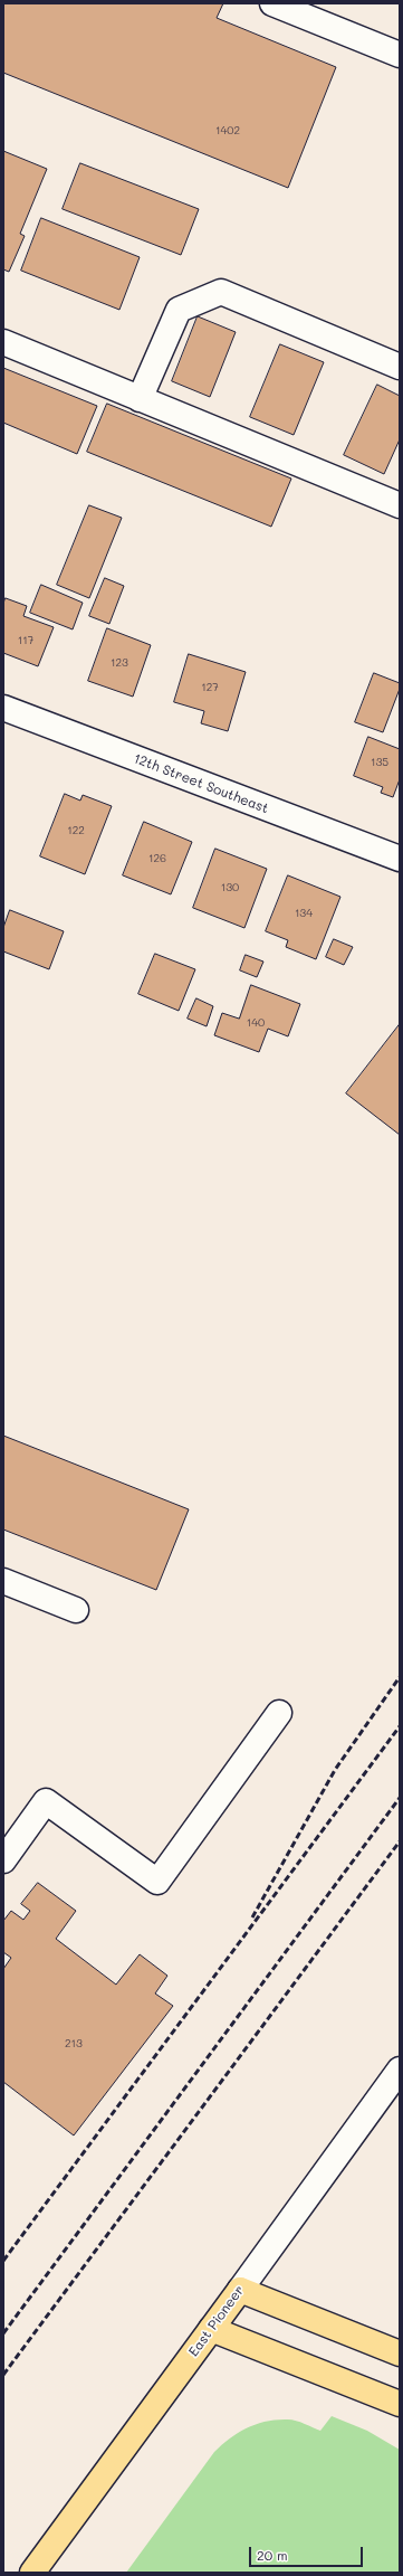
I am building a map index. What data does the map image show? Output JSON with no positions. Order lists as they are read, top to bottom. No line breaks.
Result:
{"streets":{"main road":["East Pioneer"],"street":["12th Street Southeast"]},"house_numbers":["1402","117","123","127","135","122","126","130","134","140","213"],"scale_bar":"20 m"}
